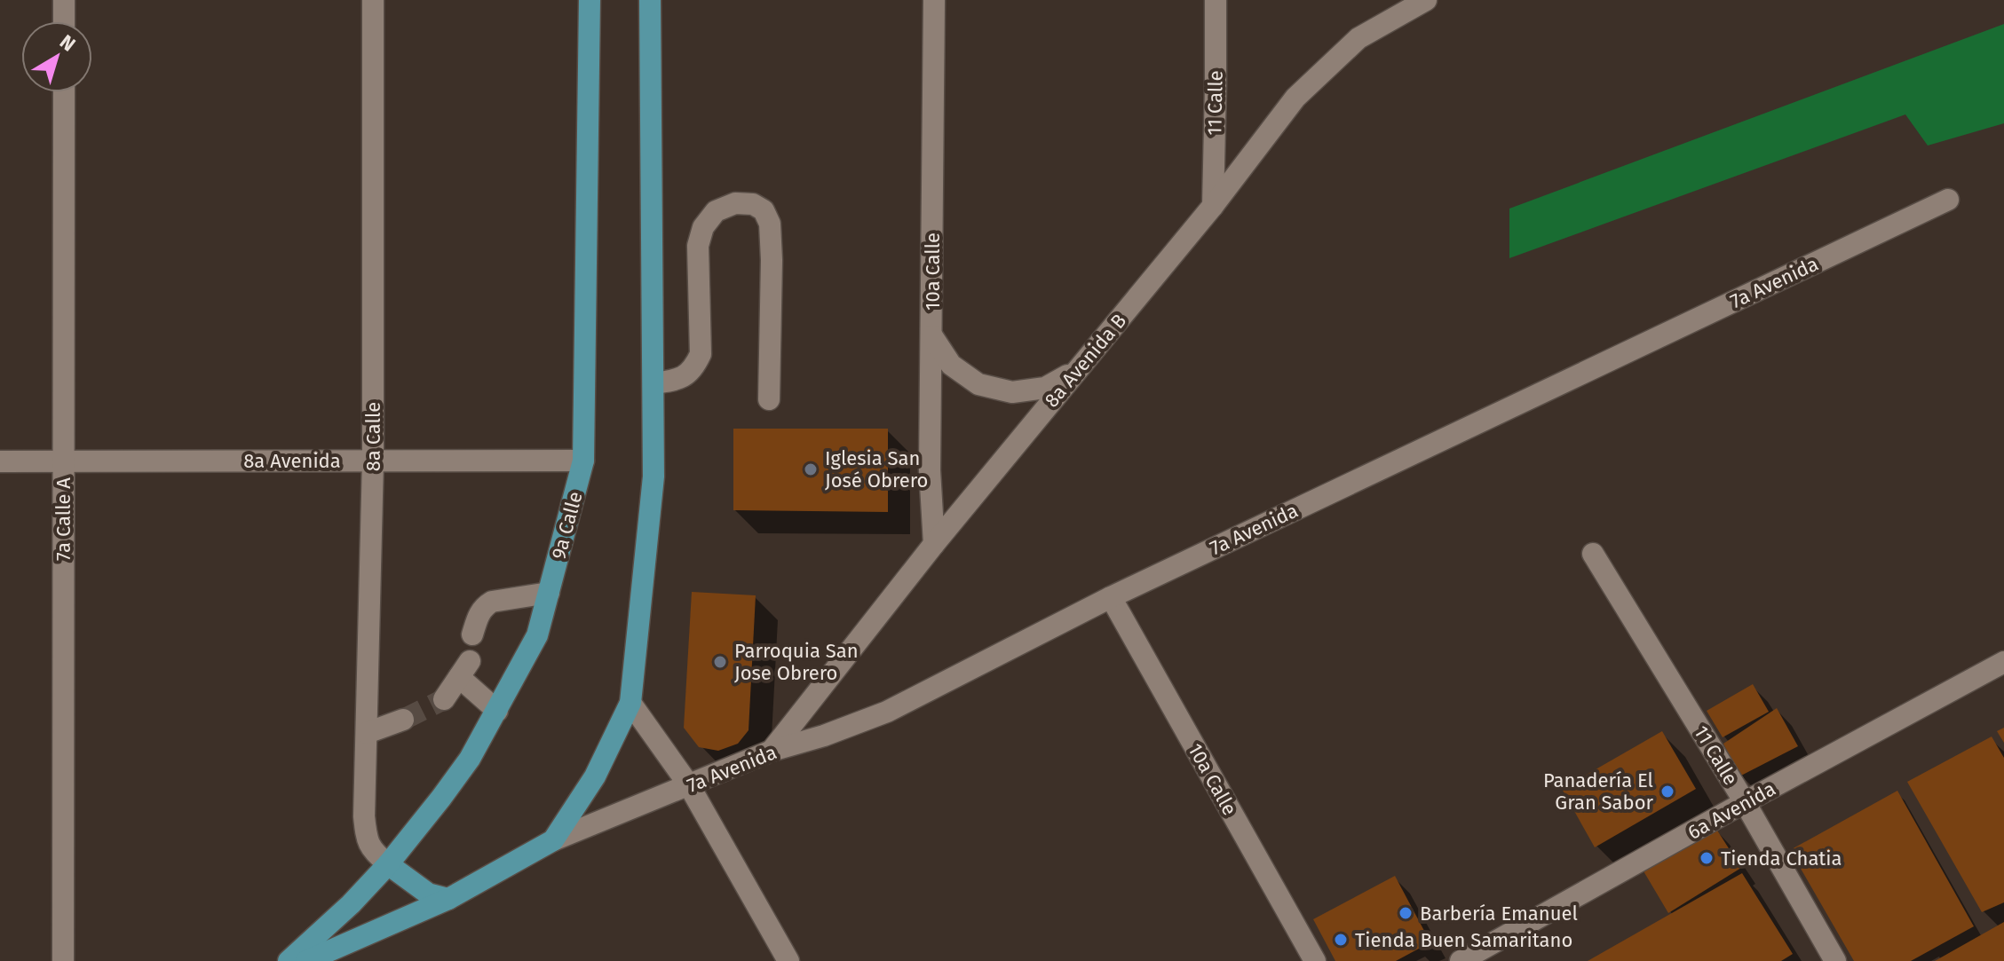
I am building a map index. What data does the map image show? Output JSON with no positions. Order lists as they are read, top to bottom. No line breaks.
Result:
{"streets":{"main road":["9a Calle"],"street":["11 Calle","10a Calle","7a Avenida","8a Avenida B","8a Calle","8a Avenida","7a Calle A","6a Avenida"]},"crossings":[["11 Calle","8a Avenida B"],["11 Calle","6a Avenida"],["10a Calle","7a Avenida"],["10a Calle","8a Avenida B"],["7a Avenida","8a Avenida B"],["8a Calle","8a Avenida"],["8a Calle","9a Calle"],["8a Avenida","7a Calle A"],["8a Avenida","9a Calle"]],"places":["Iglesia San José Obrero","Parroquia San Jose Obrero","Panadería El Gran Sabor","Tienda Chatia","Barbería Emanuel","Tienda Buen Samaritano"],"north":"top right"}
